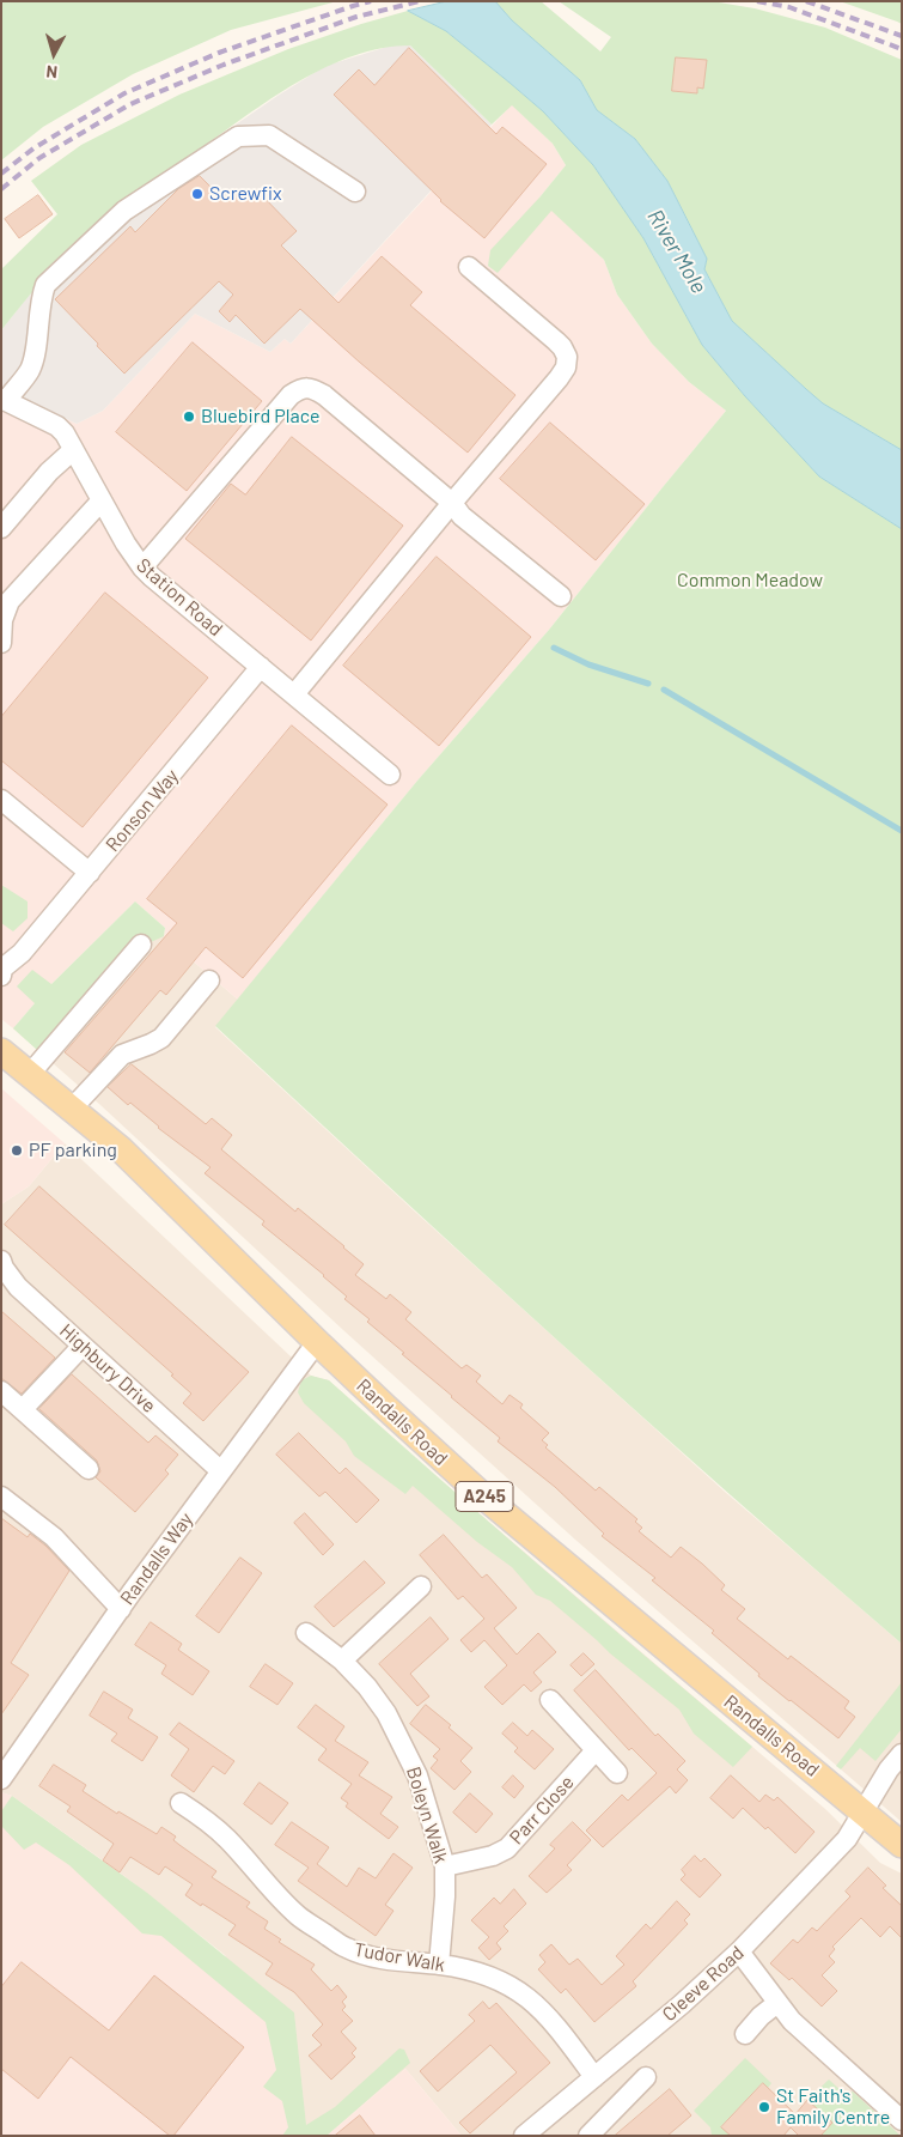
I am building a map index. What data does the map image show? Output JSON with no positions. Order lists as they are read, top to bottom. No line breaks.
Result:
{"streets":{"main road":["Randalls Road","A245"],"street":["Station Road","Ronson Way","Highbury Drive","Randalls Way","Parr Close","Boleyn Walk","Tudor Walk","Cleeve Road"]},"crossings":[["Station Road","Ronson Way"],["Highbury Drive","Randalls Way"],["Randalls Road","Randalls Way"],["Randalls Road","Cleeve Road"],["Parr Close","Boleyn Walk"],["Boleyn Walk","Tudor Walk"],["Tudor Walk","Cleeve Road"]],"water":["River Mole"],"parks":["Common Meadow"],"places":["Screwfix","Bluebird Place","PF parking","St Faith's Family Centre"],"north":"bottom"}
